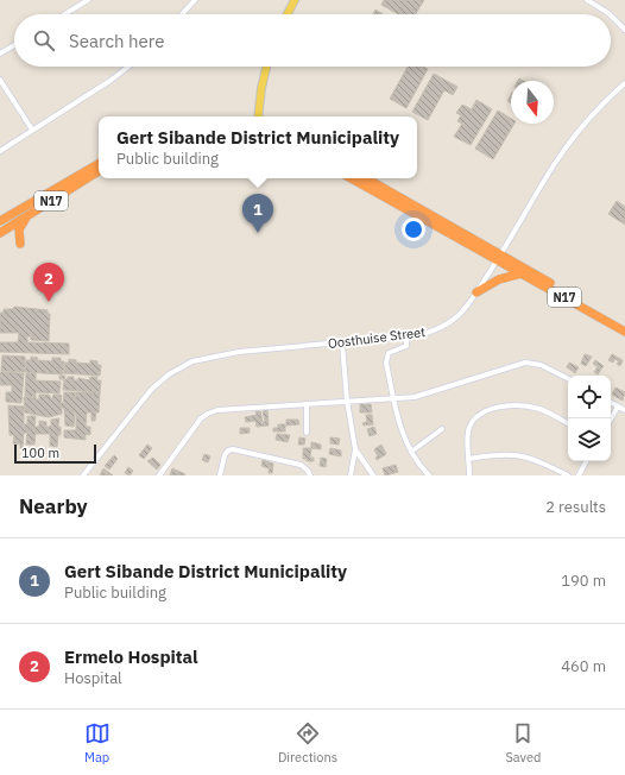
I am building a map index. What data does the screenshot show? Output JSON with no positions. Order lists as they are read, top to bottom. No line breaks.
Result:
{"streets":{"highway":["N17"],"street":["Oosthuise Street"]},"crossings":[["N17","Oosthuise Street"]],"scale_bar":"100 m","north":"bottom","page":{"search":"Search here","popup":["Gert Sibande District Municipality","Public building"],"pins":["1","2"],"scale":"100 m","heading":["Nearby","2 results"],"list":[{"mark":"1","name":"Gert Sibande District Municipality","note":"Public building","value":"190 m"},{"mark":"2","name":"Ermelo Hospital","note":"Hospital","value":"460 m"}],"nav":["Map","Directions","Saved"]}}
